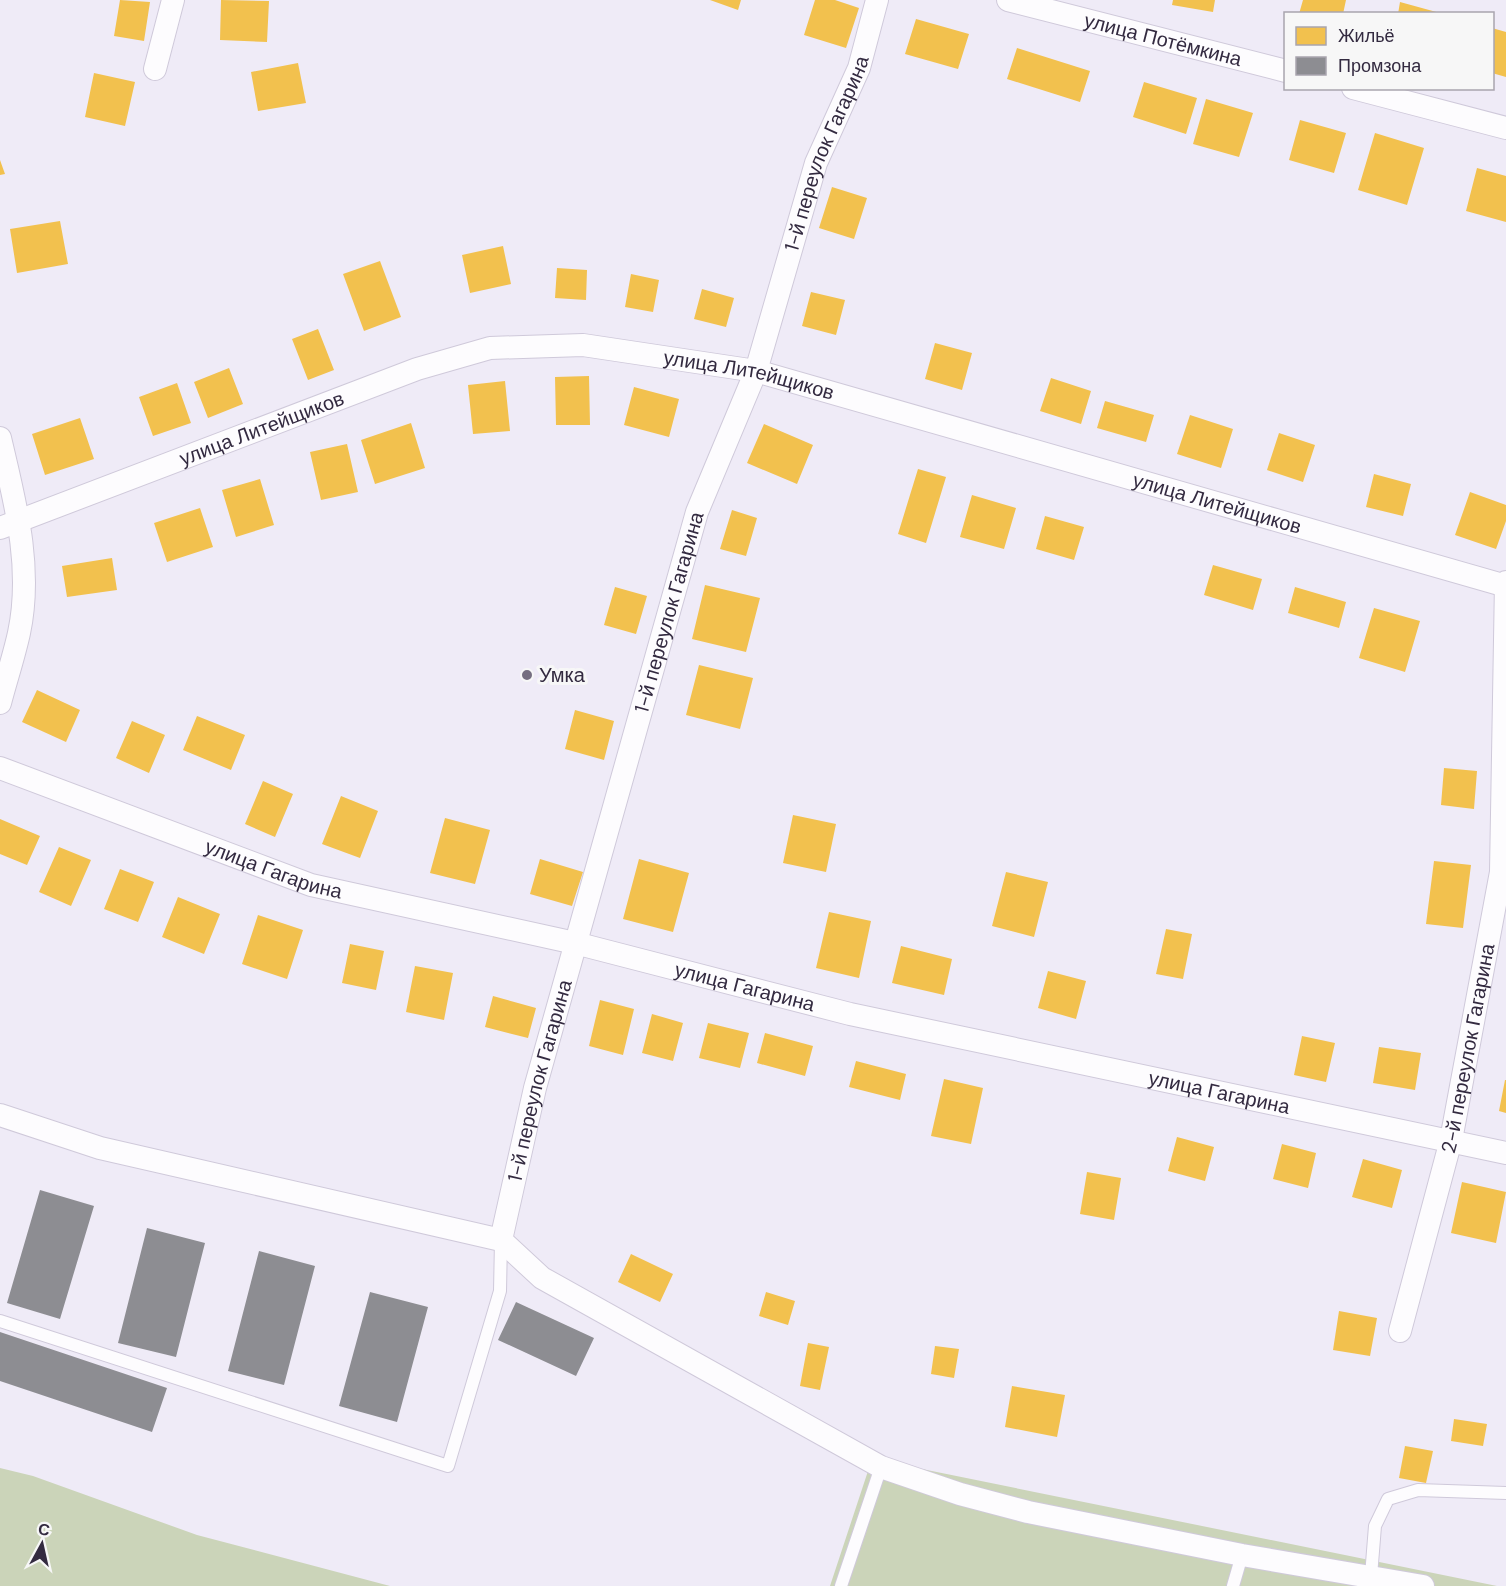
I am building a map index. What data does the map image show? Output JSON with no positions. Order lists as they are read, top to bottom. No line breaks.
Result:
{"streets":{"street":["улица Потёмкина","1-й переулок Гагарина","улица Литейщиков","улица Гагарина","2-й переулок Гагарина"]},"crossings":[["1-й переулок Гагарина","улица Литейщиков"],["1-й переулок Гагарина","улица Гагарина"],["улица Литейщиков","2-й переулок Гагарина"],["улица Гагарина","2-й переулок Гагарина"]],"places":["Умка"],"legend":["Жильё","Промзона"],"north":"top"}
